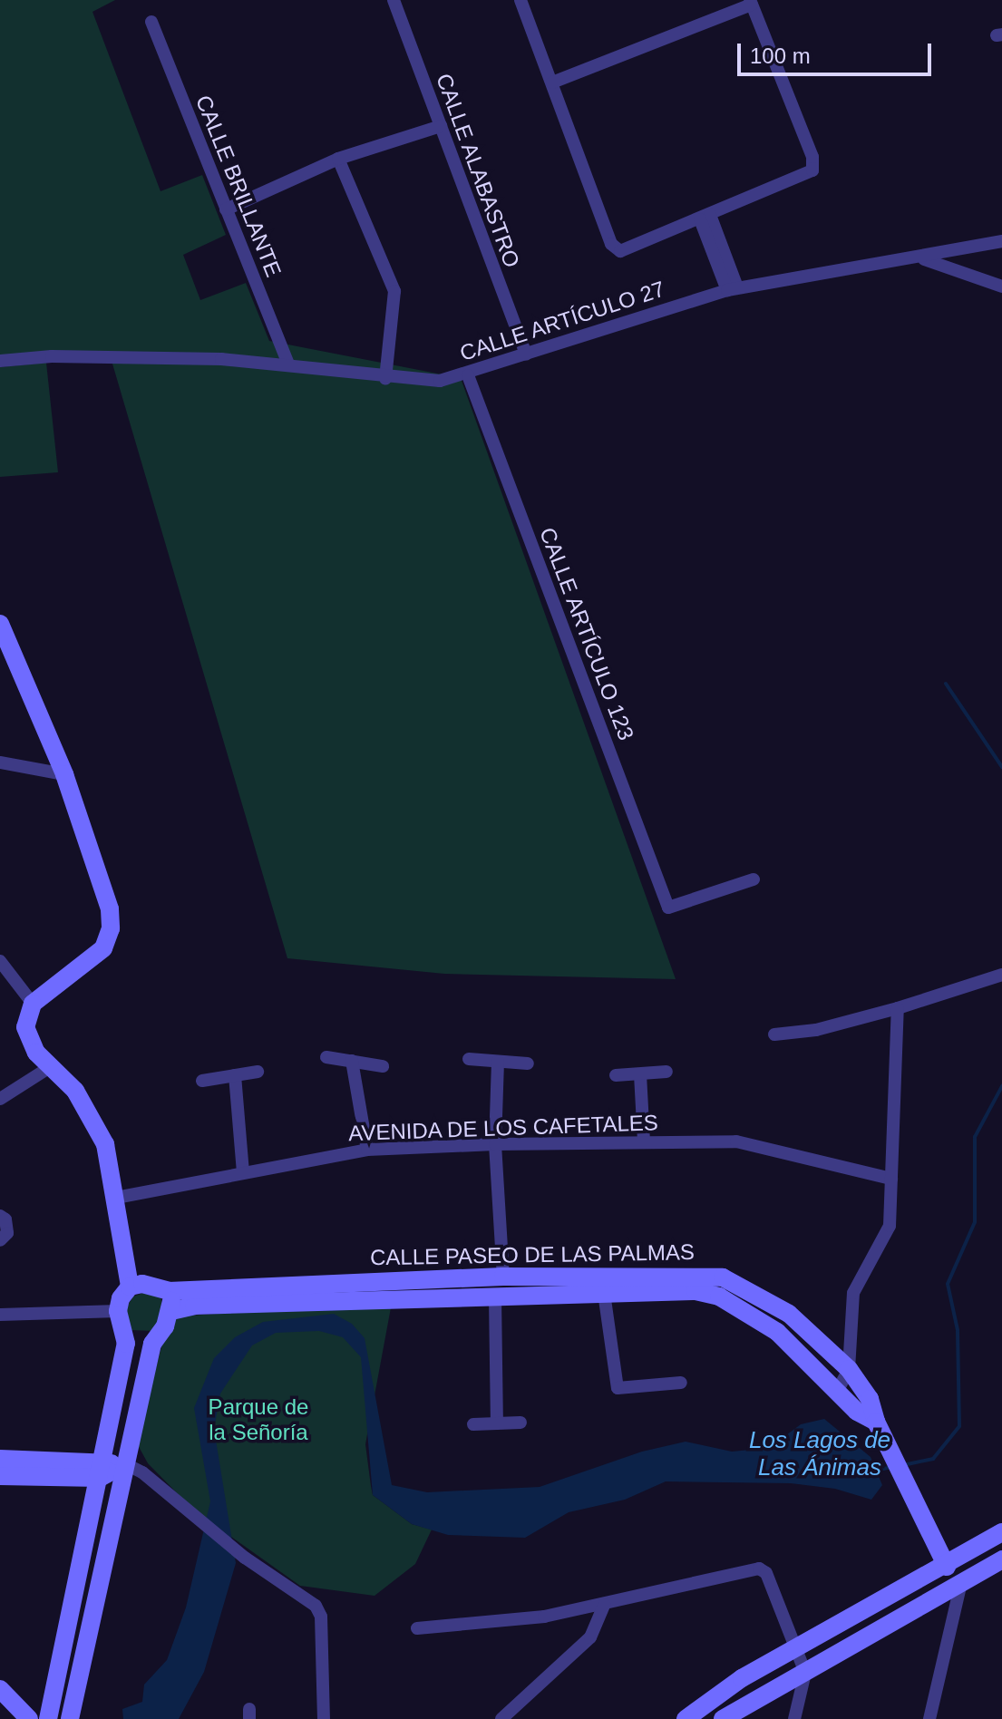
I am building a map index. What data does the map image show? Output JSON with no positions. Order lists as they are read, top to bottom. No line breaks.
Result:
{"streets":{"street":["CALLE ALABASTRO","CALLE BRILLANTE","CALLE ARTÍCULO 27","CALLE ARTÍCULO 123","AVENIDA DE LOS CAFETALES","CALLE PASEO DE LAS PALMAS"]},"crossings":[["CALLE ALABASTRO","CALLE ARTÍCULO 27"],["CALLE BRILLANTE","CALLE ARTÍCULO 27"],["CALLE ARTÍCULO 27","CALLE ARTÍCULO 123"]],"water":["Los Lagos de Las Ánimas"],"parks":["Parque de la Señoría"],"scale_bar":"100 m"}
